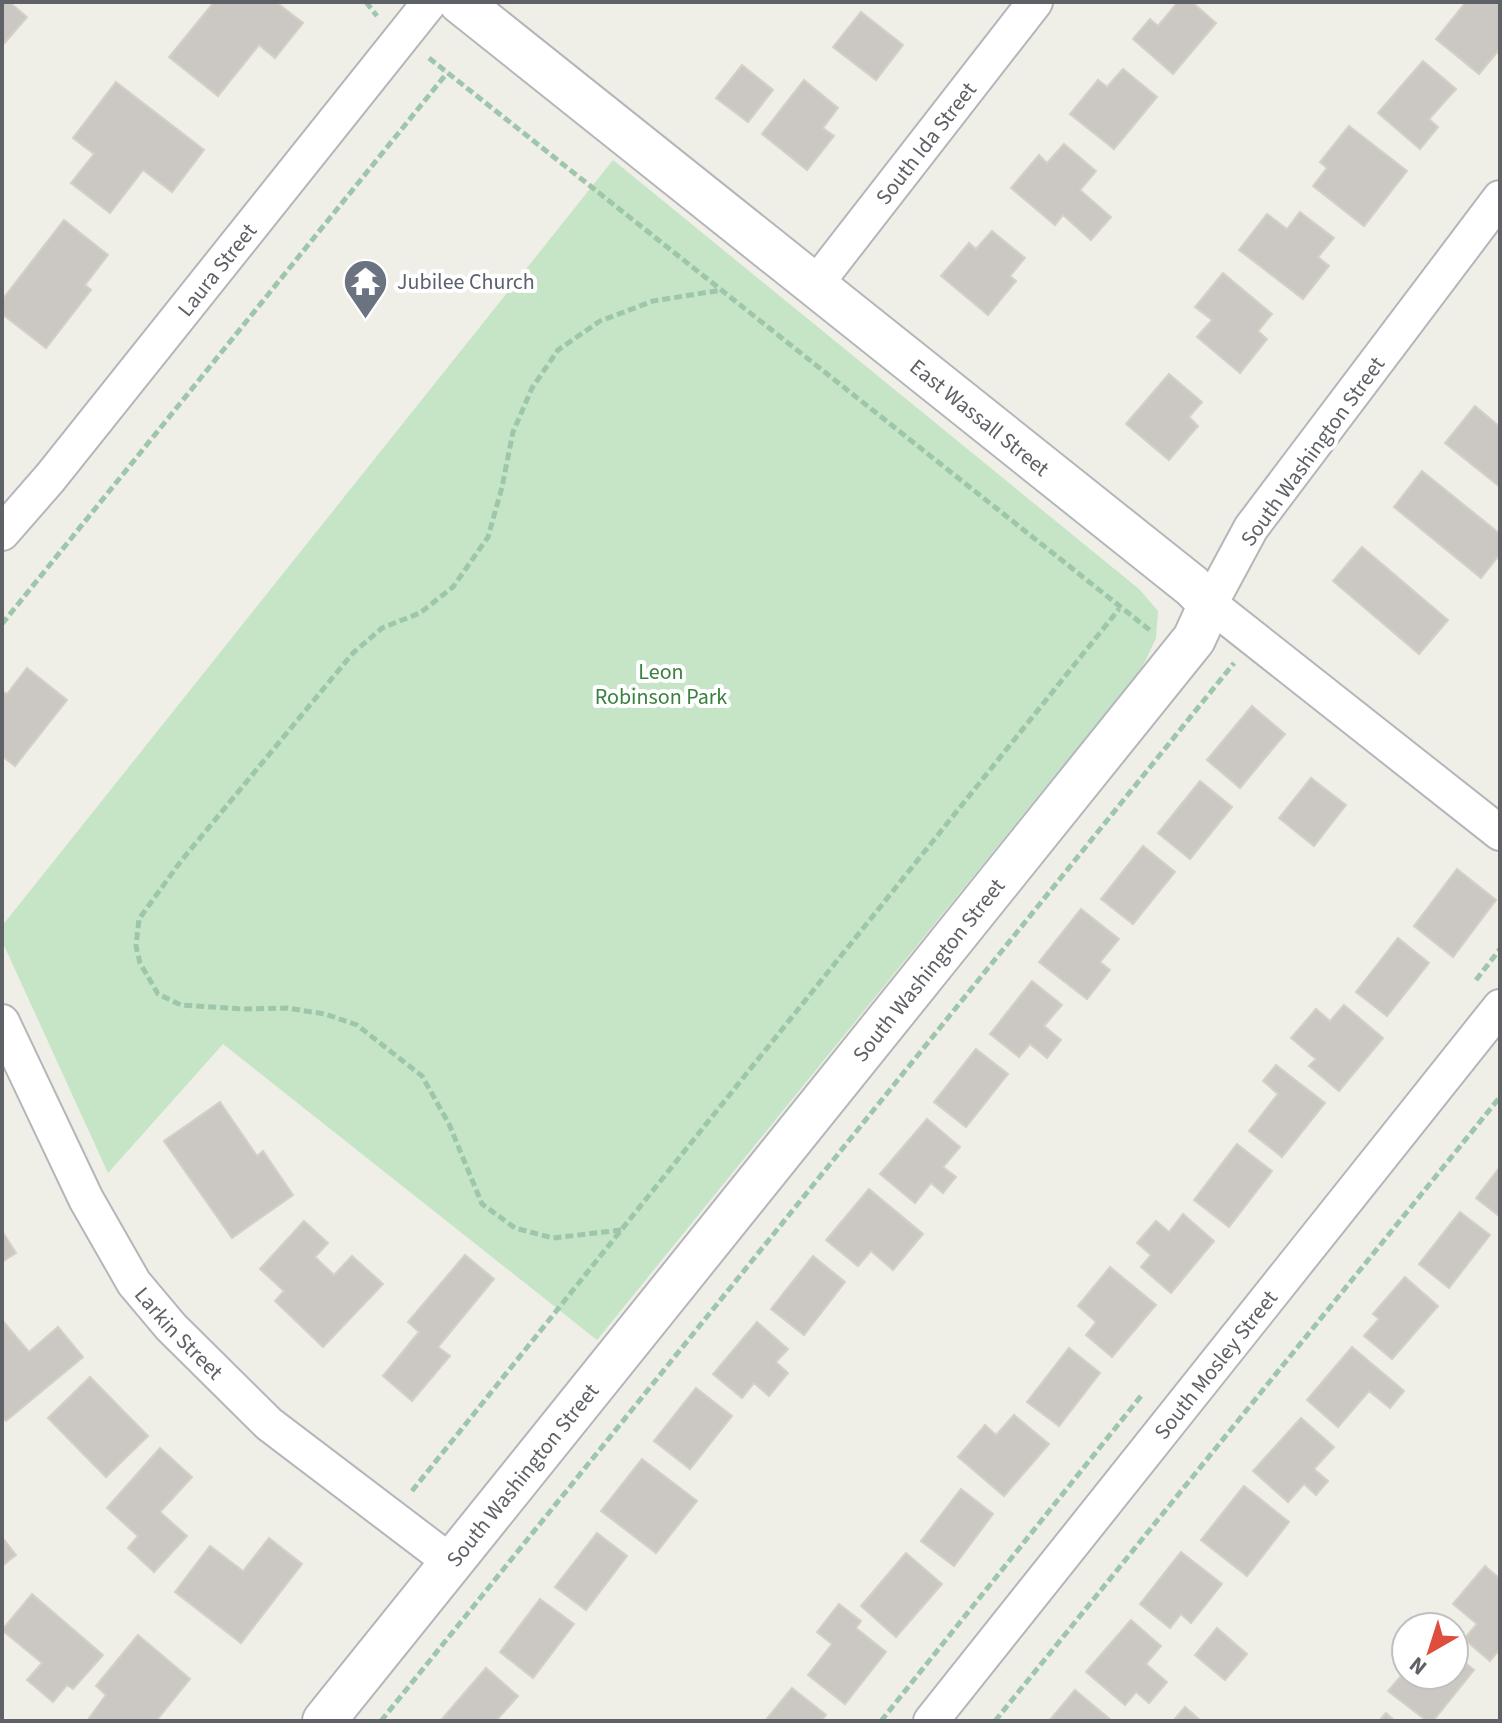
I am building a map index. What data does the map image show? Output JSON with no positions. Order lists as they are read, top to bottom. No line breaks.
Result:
{"streets":{"street":["South Ida Street","Laura Street","East Wassall Street","South Washington Street","Larkin Street","South Mosley Street"]},"crossings":[["South Ida Street","East Wassall Street"],["East Wassall Street","South Washington Street"],["South Washington Street","Larkin Street"]],"parks":["Leon Robinson Park"],"places":{"temple":["Jubilee Church"]},"north":"bottom left"}
